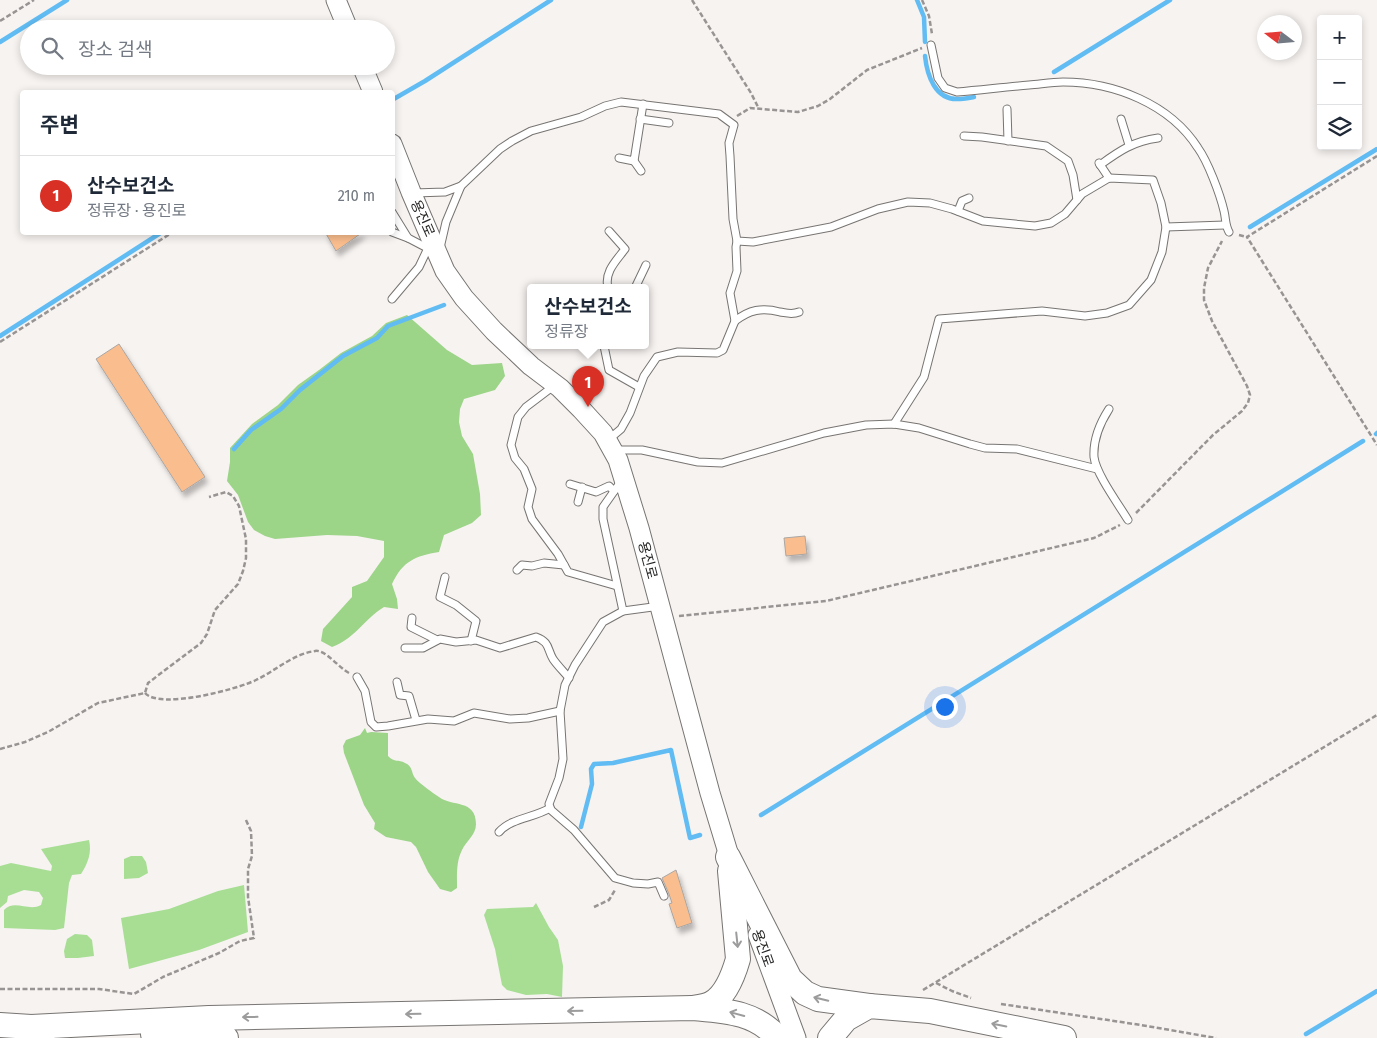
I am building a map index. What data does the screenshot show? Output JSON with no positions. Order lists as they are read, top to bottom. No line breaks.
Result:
{"streets":{"main road":["용진로"]},"north":"left","page":{"map_buttons":["+","−"],"search":"장소 검색","heading":"주변","list":[{"mark":"1","name":"산수보건소","note":"정류장 · 용진로","value":"210 m"}],"popup":["산수보건소","정류장"],"pins":"1"}}
